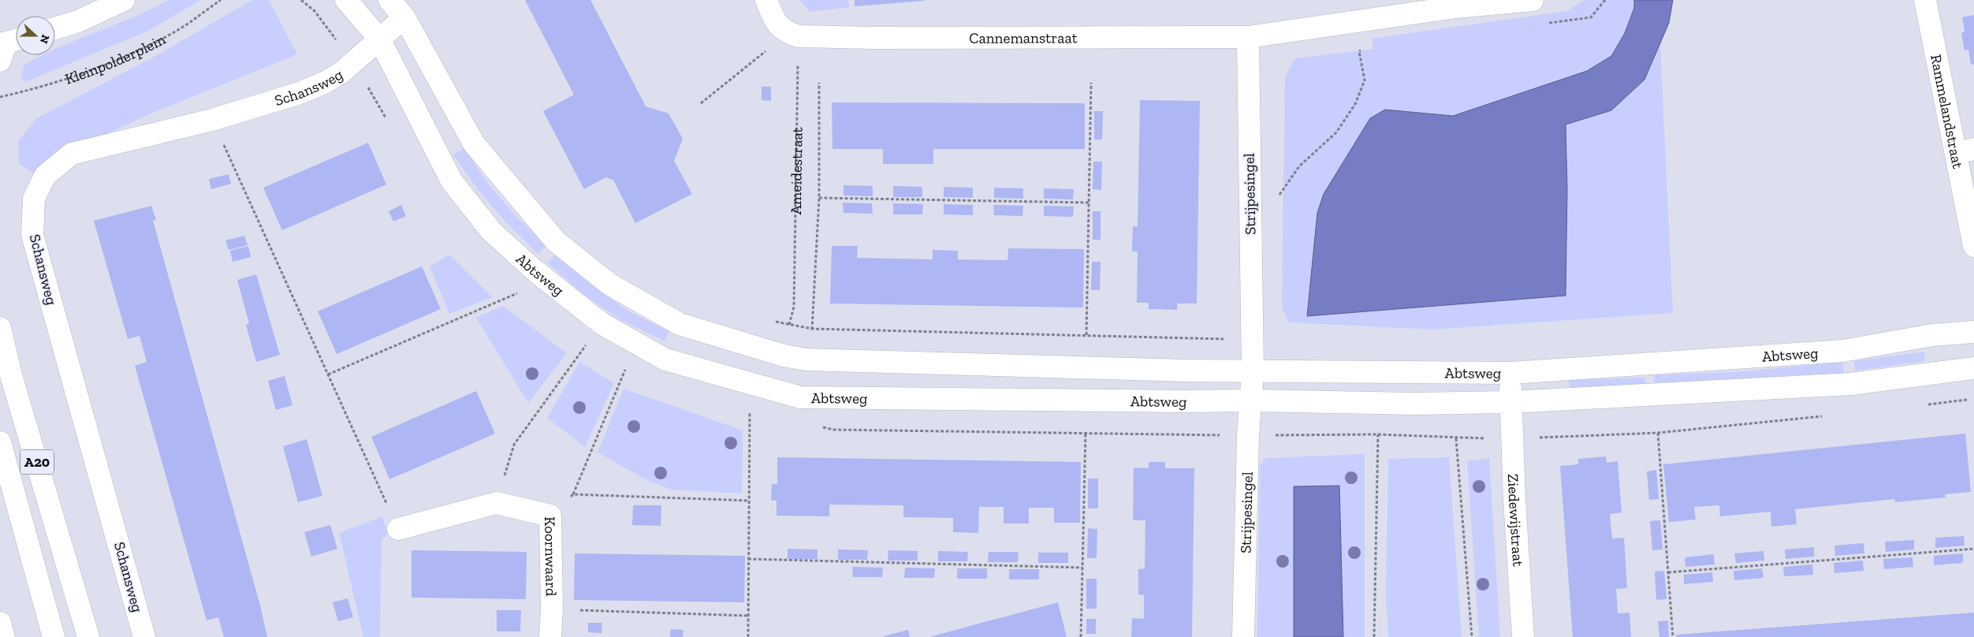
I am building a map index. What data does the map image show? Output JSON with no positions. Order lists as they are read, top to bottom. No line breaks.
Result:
{"streets":{"main road":["Cannemanstraat","Schansweg","Rammelandstraat","Strijpesingel","Abtsweg","A20","Ziedewijstraat","Koornwaard"],"path":["Kleinpolderplein","Ameidestraat"]},"crossings":[["Cannemanstraat","Ameidestraat"],["Cannemanstraat","Strijpesingel"],["Schansweg","Abtsweg"],["Ameidestraat","Abtsweg"],["Strijpesingel","Abtsweg"],["Abtsweg","Ziedewijstraat"]],"north":"right"}
